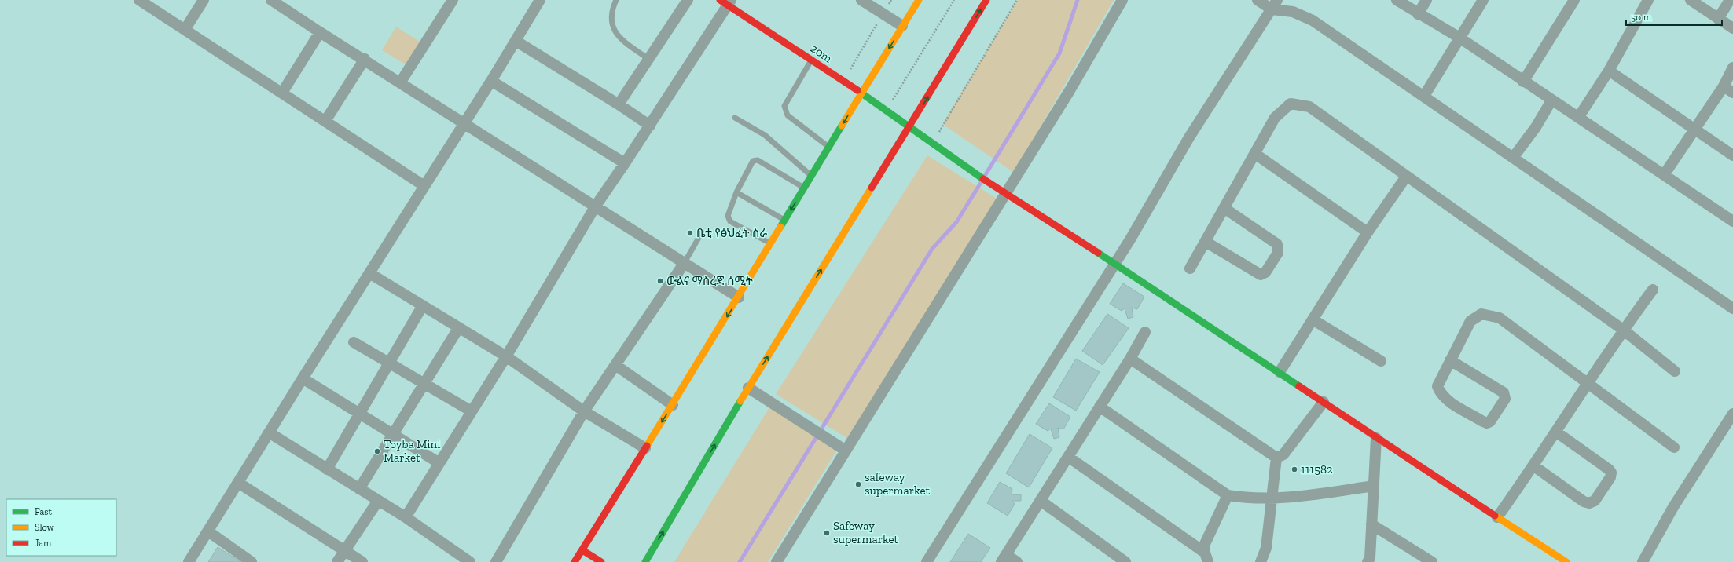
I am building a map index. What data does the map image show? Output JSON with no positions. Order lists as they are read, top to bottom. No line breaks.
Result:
{"streets":{"main road":["20m"]},"places":["ቤቲ የፅህፈት ስራ","ውልና ማስረጃ ሰሚት","Toyba Mini Market","111582","safeway supermarket","Safeway supermarket"],"legend":["Fast","Slow","Jam"],"scale_bar":"50 m"}
